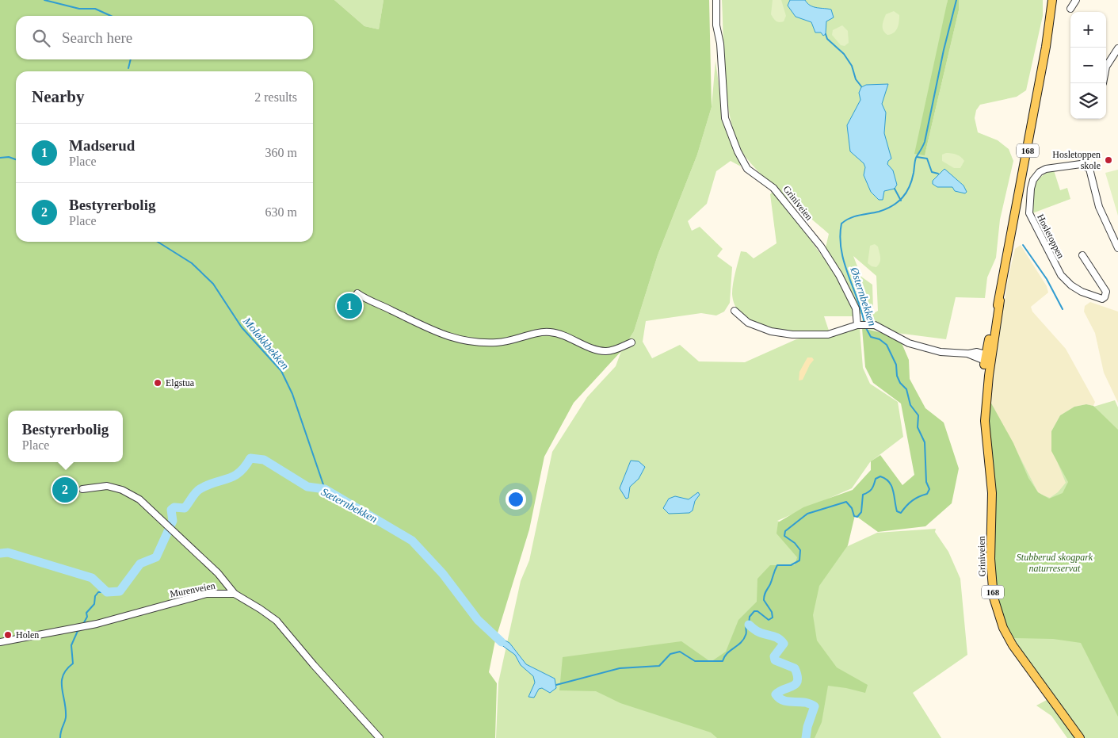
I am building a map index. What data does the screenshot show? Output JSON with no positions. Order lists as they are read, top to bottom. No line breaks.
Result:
{"streets":{"main road":["168","Griniveien"],"street":["Hosletoppen","Murenveien"]},"water":["Østernbekken","Moløkkbekken","Sæternbekken"],"parks":["Stubberud skogpark naturreservat"],"places":["Hosletoppen skole","Elgstua","Holen"],"page":{"map_buttons":["+","−"],"search":"Search here","heading":["Nearby","2 results"],"list":[{"mark":"1","name":"Madserud","note":"Place","value":"360 m"},{"mark":"2","name":"Bestyrerbolig","note":"Place","value":"630 m"}],"pins":["1","2"],"popup":["Bestyrerbolig","Place"]}}
